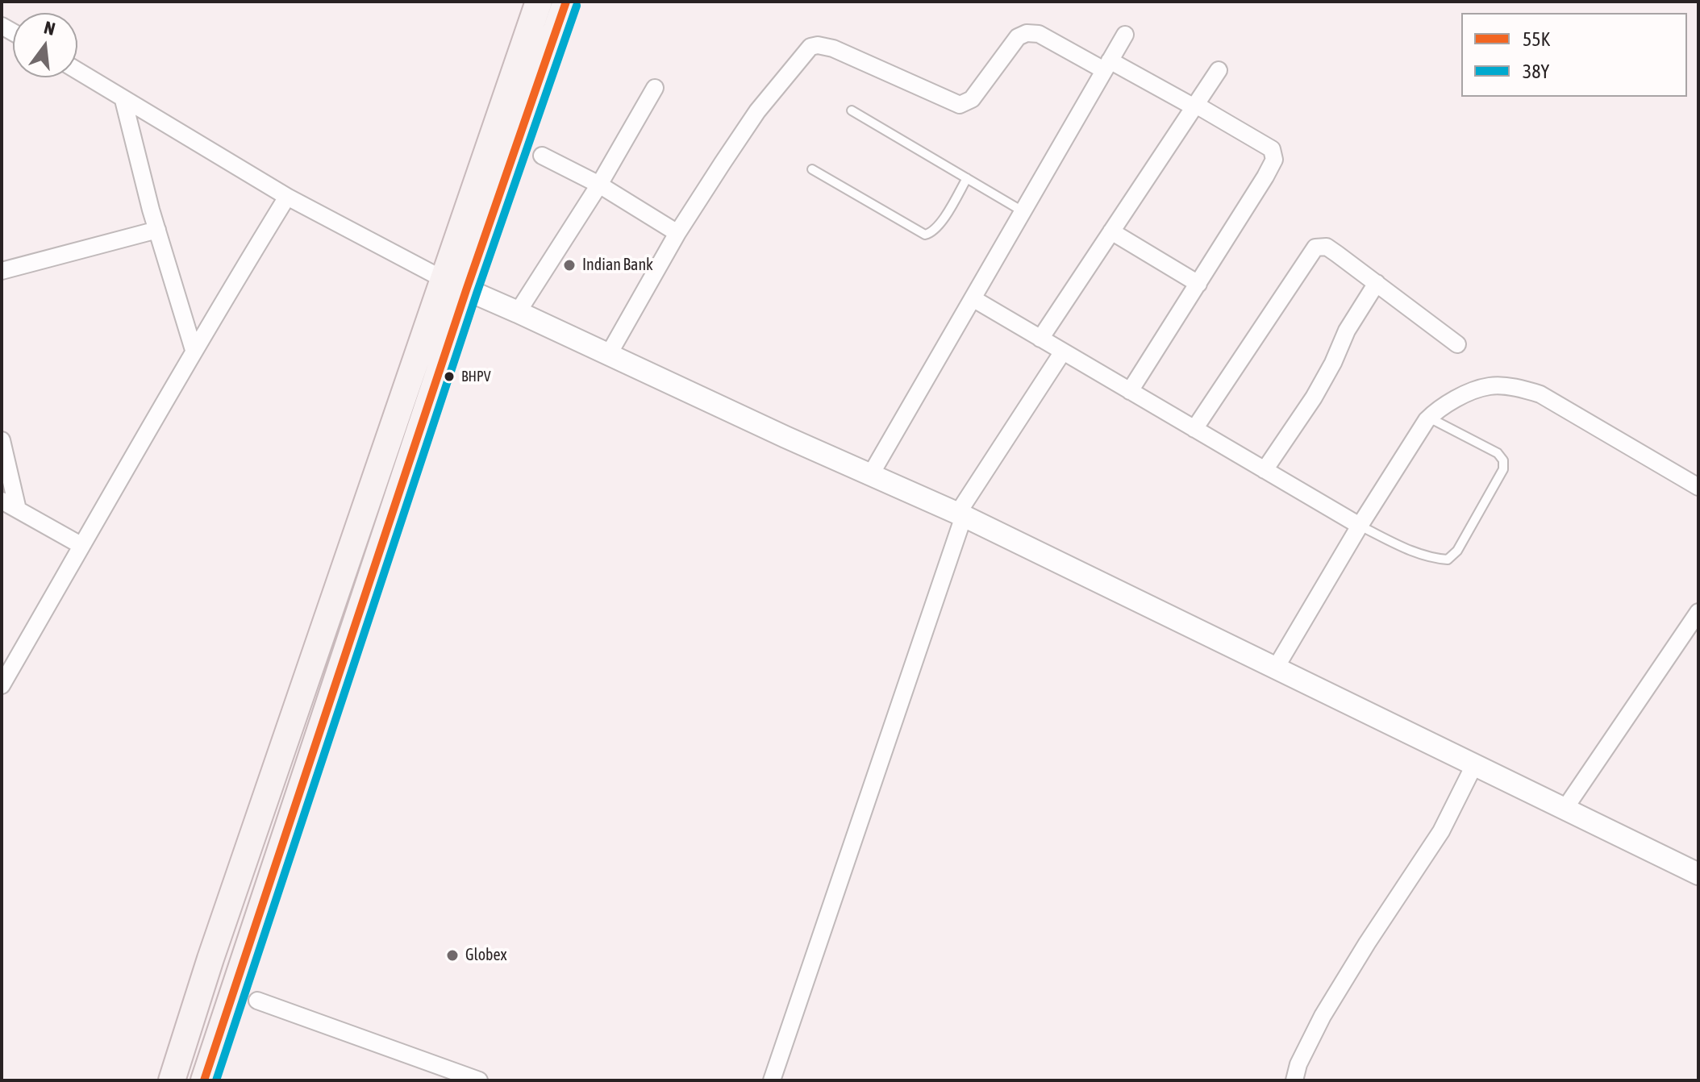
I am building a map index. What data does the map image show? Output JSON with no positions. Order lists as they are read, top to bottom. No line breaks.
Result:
{"places":["Indian Bank","BHPV","Globex"],"lines":["transit line 55K","transit line 38Y"],"legend":["55K","38Y"],"north":"top"}
